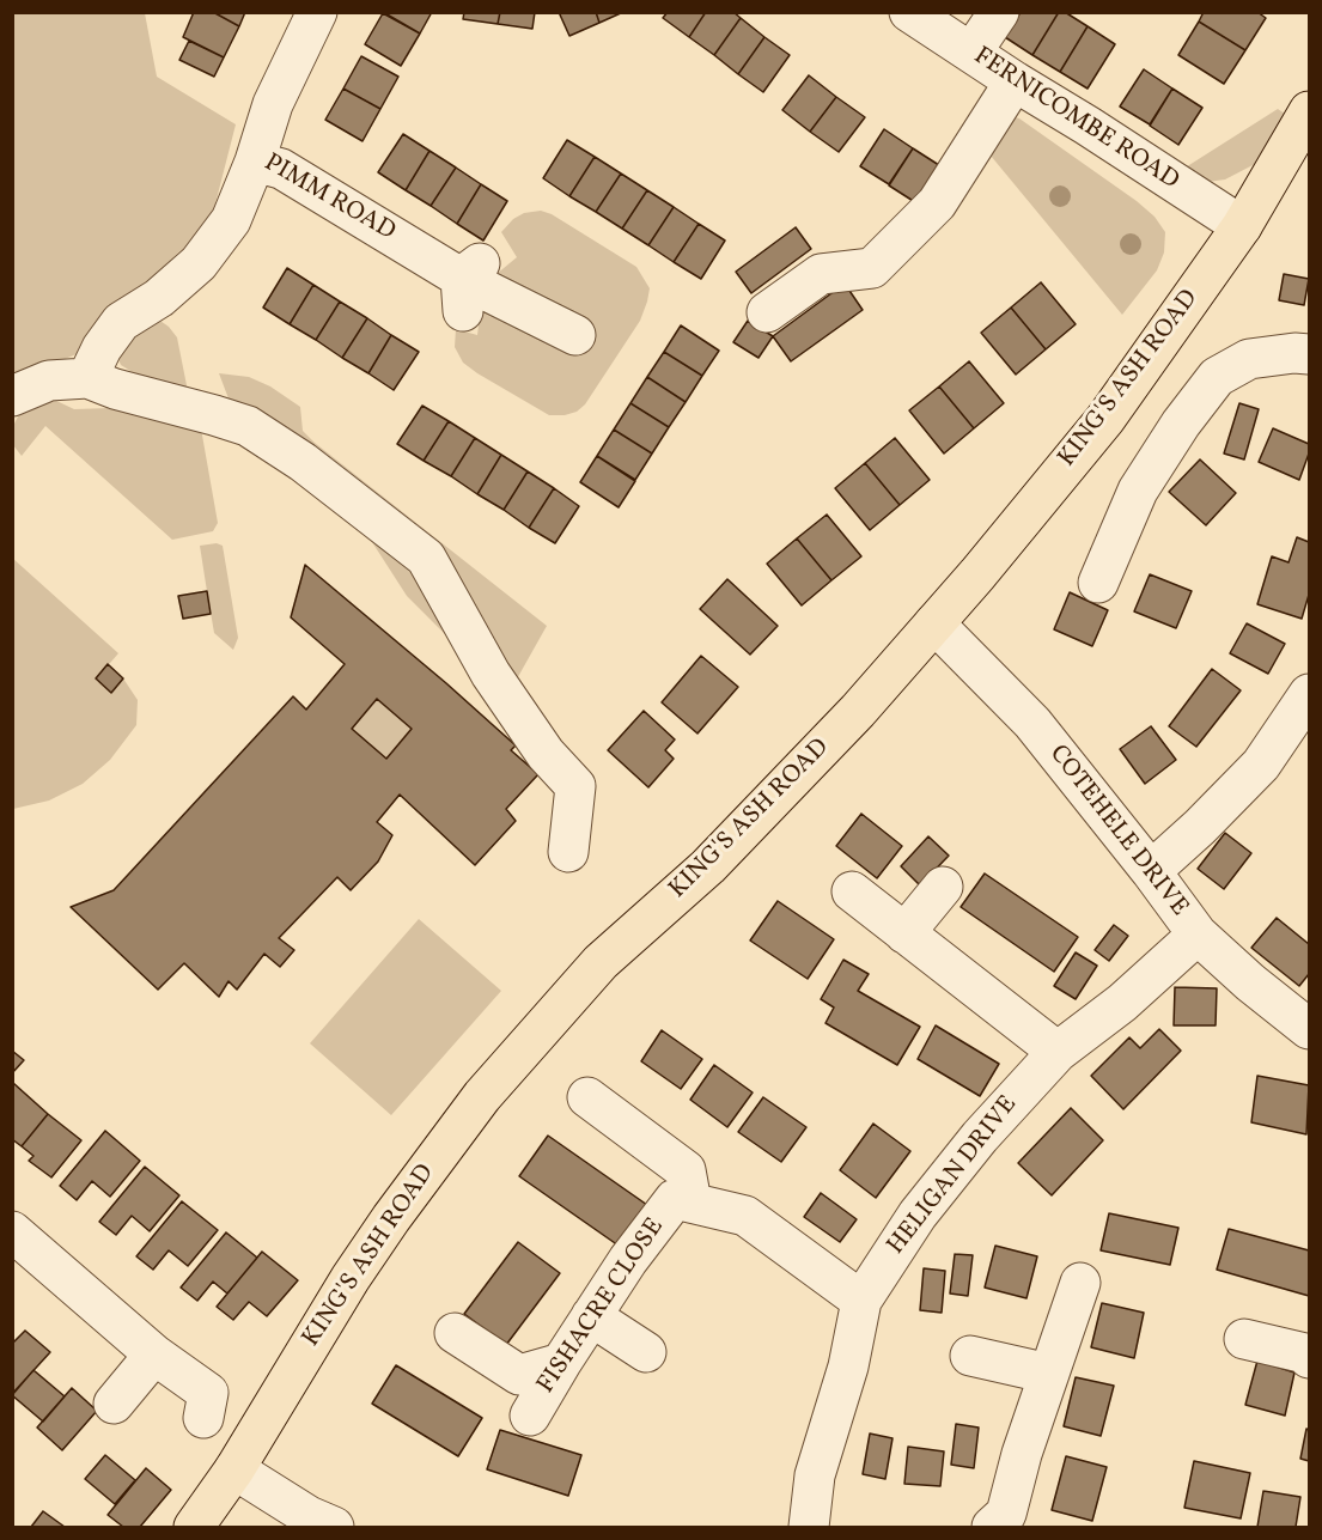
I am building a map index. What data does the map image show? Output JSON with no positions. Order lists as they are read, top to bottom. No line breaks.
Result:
{"streets":{"highway":["KING'S ASH ROAD"],"street":["FERNICOMBE ROAD","PIMM ROAD","COTEHELE DRIVE","HELIGAN DRIVE","FISHACRE CLOSE"]},"crossings":[["FERNICOMBE ROAD","KING'S ASH ROAD"],["KING'S ASH ROAD","COTEHELE DRIVE"],["COTEHELE DRIVE","HELIGAN DRIVE"],["HELIGAN DRIVE","FISHACRE CLOSE"]]}
